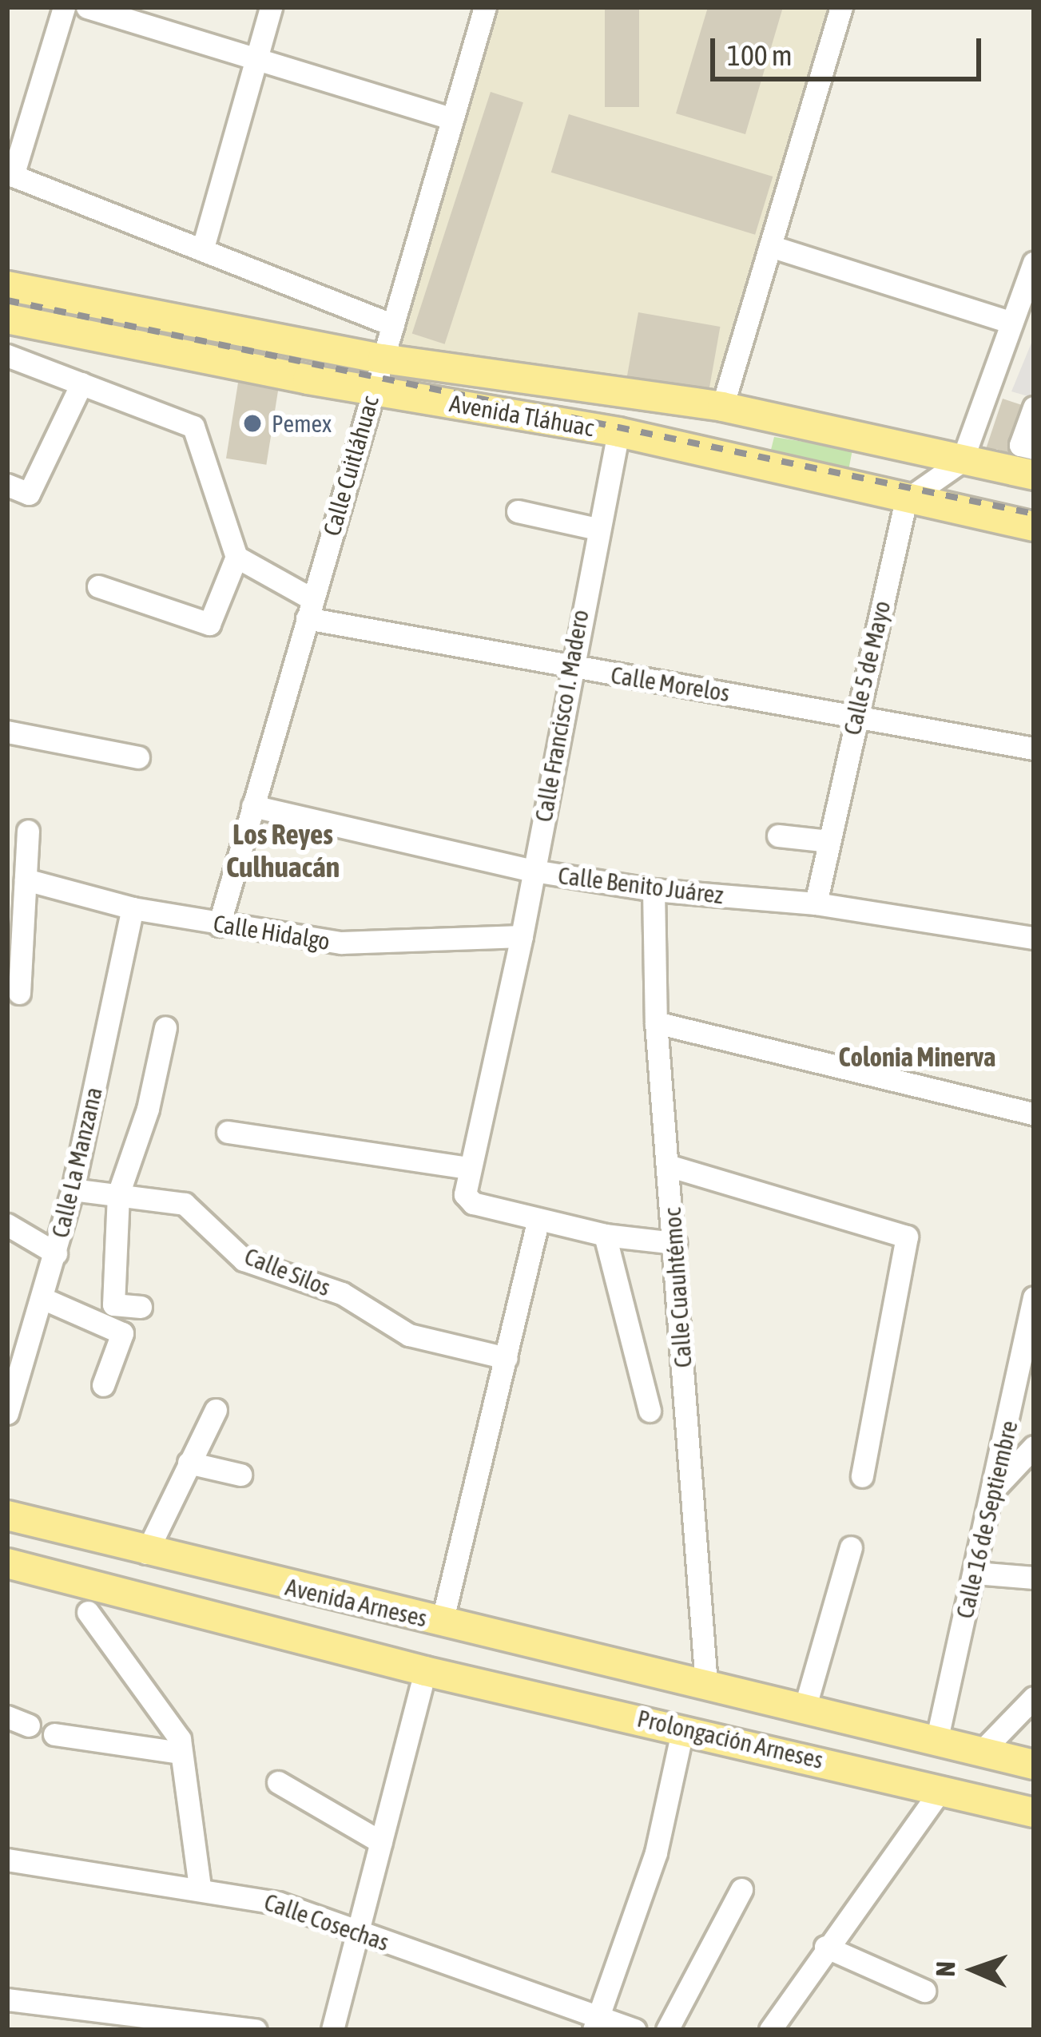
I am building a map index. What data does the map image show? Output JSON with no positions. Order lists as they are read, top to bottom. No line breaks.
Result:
{"streets":{"main road":["Avenida Tláhuac","Avenida Arneses","Prolongación Arneses"],"street":["Calle Cuitláhuac","Calle 5 de Mayo","Calle Morelos","Calle Francisco I. Madero","Calle Benito Juárez","Calle Hidalgo","Calle La Manzana","Calle Silos","Calle Cuauhtémoc","Calle 16 de Septiembre","Calle Cosechas"]},"crossings":[["Avenida Tláhuac","Calle Cuitláhuac"],["Avenida Tláhuac","Calle 5 de Mayo"],["Avenida Tláhuac","Calle Francisco I. Madero"],["Calle Cuitláhuac","Calle Morelos"],["Calle Cuitláhuac","Calle Benito Juárez"],["Calle Cuitláhuac","Calle Hidalgo"],["Calle 5 de Mayo","Calle Morelos"],["Calle 5 de Mayo","Calle Benito Juárez"],["Calle Morelos","Calle Francisco I. Madero"],["Calle Francisco I. Madero","Calle Benito Juárez"],["Calle Francisco I. Madero","Calle Hidalgo"],["Calle Benito Juárez","Calle Cuauhtémoc"],["Calle Hidalgo","Calle La Manzana"],["Calle La Manzana","Calle Silos"],["Calle Cuauhtémoc","Avenida Arneses"],["Calle Cuauhtémoc","Prolongación Arneses"],["Calle 16 de Septiembre","Prolongación Arneses"],["Avenida Arneses","Prolongación Arneses"]],"districts":["Los Reyes Culhuacán","Colonia Minerva"],"places":["Pemex"],"scale_bar":"100 m","north":"left"}
